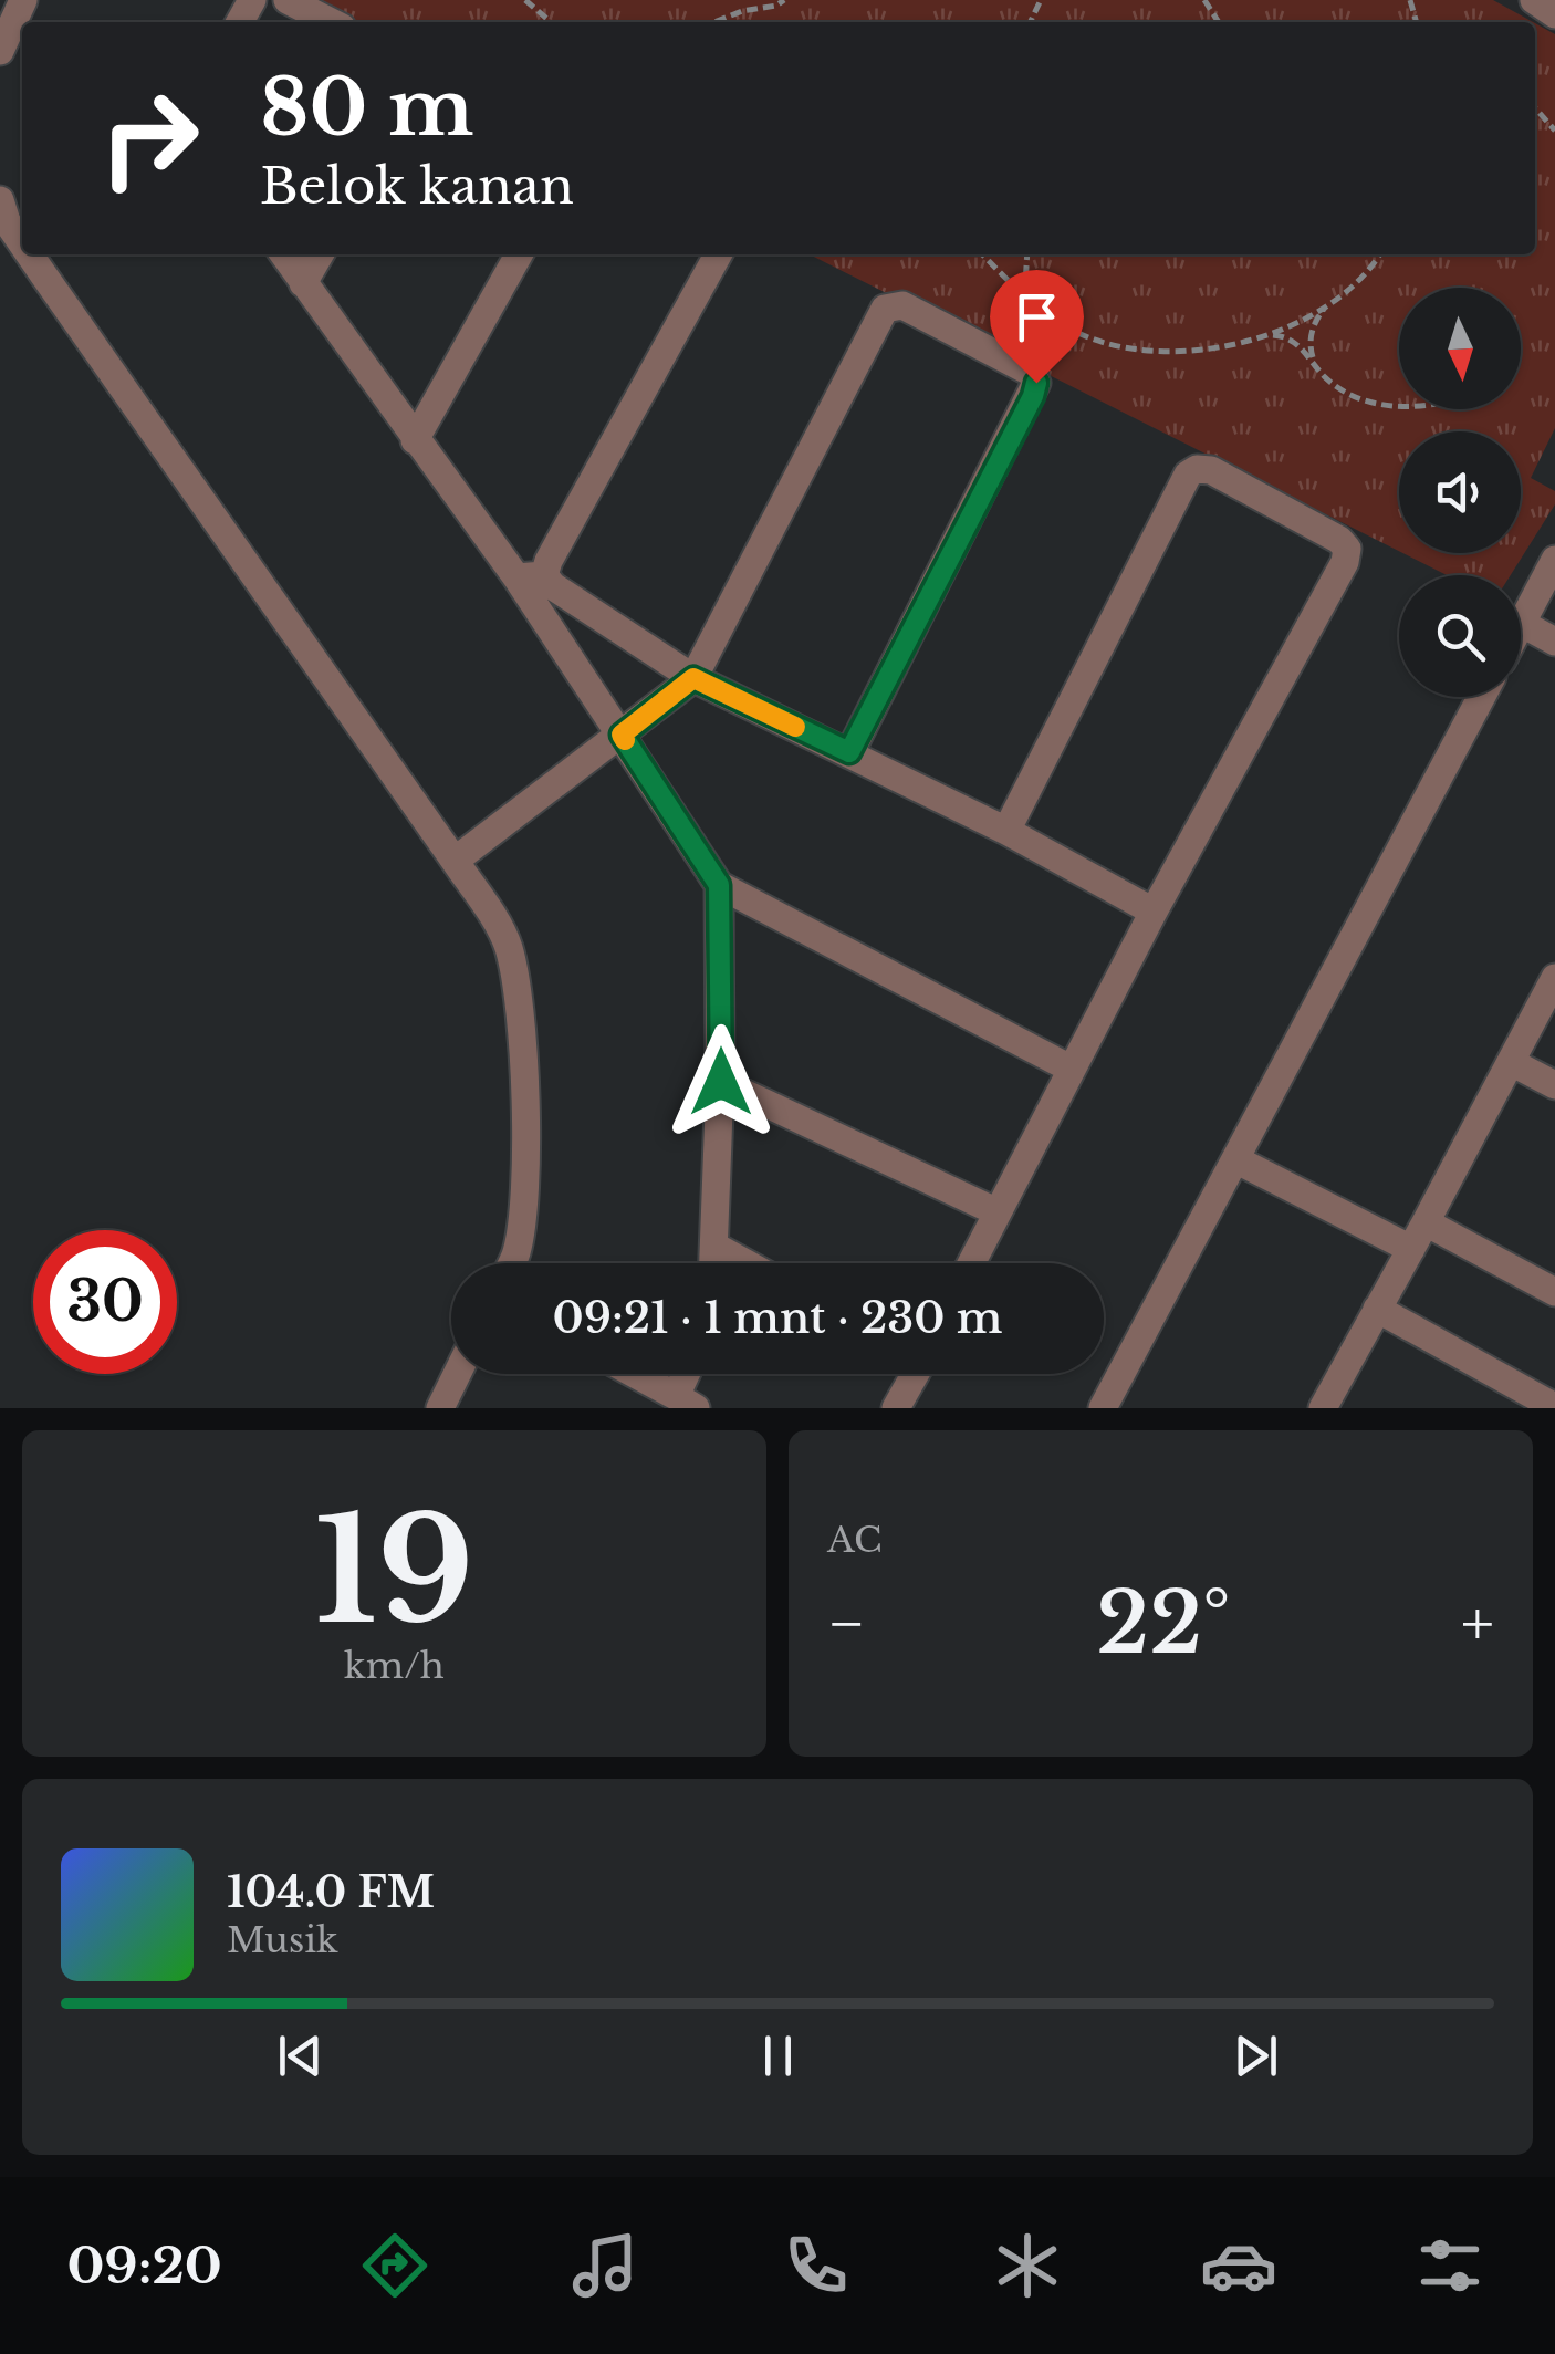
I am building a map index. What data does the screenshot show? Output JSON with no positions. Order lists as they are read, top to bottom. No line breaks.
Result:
{"north":"bottom","page":{"turn":["80 m","Belok kanan"],"limit":"30","trip":"09:21 · 1 mnt · 230 m","tile":[["19","km/h"],"AC"],"heat":["−","22°","+"],"song":["104.0 FM","Musik"],"tabs":"09:20"}}
